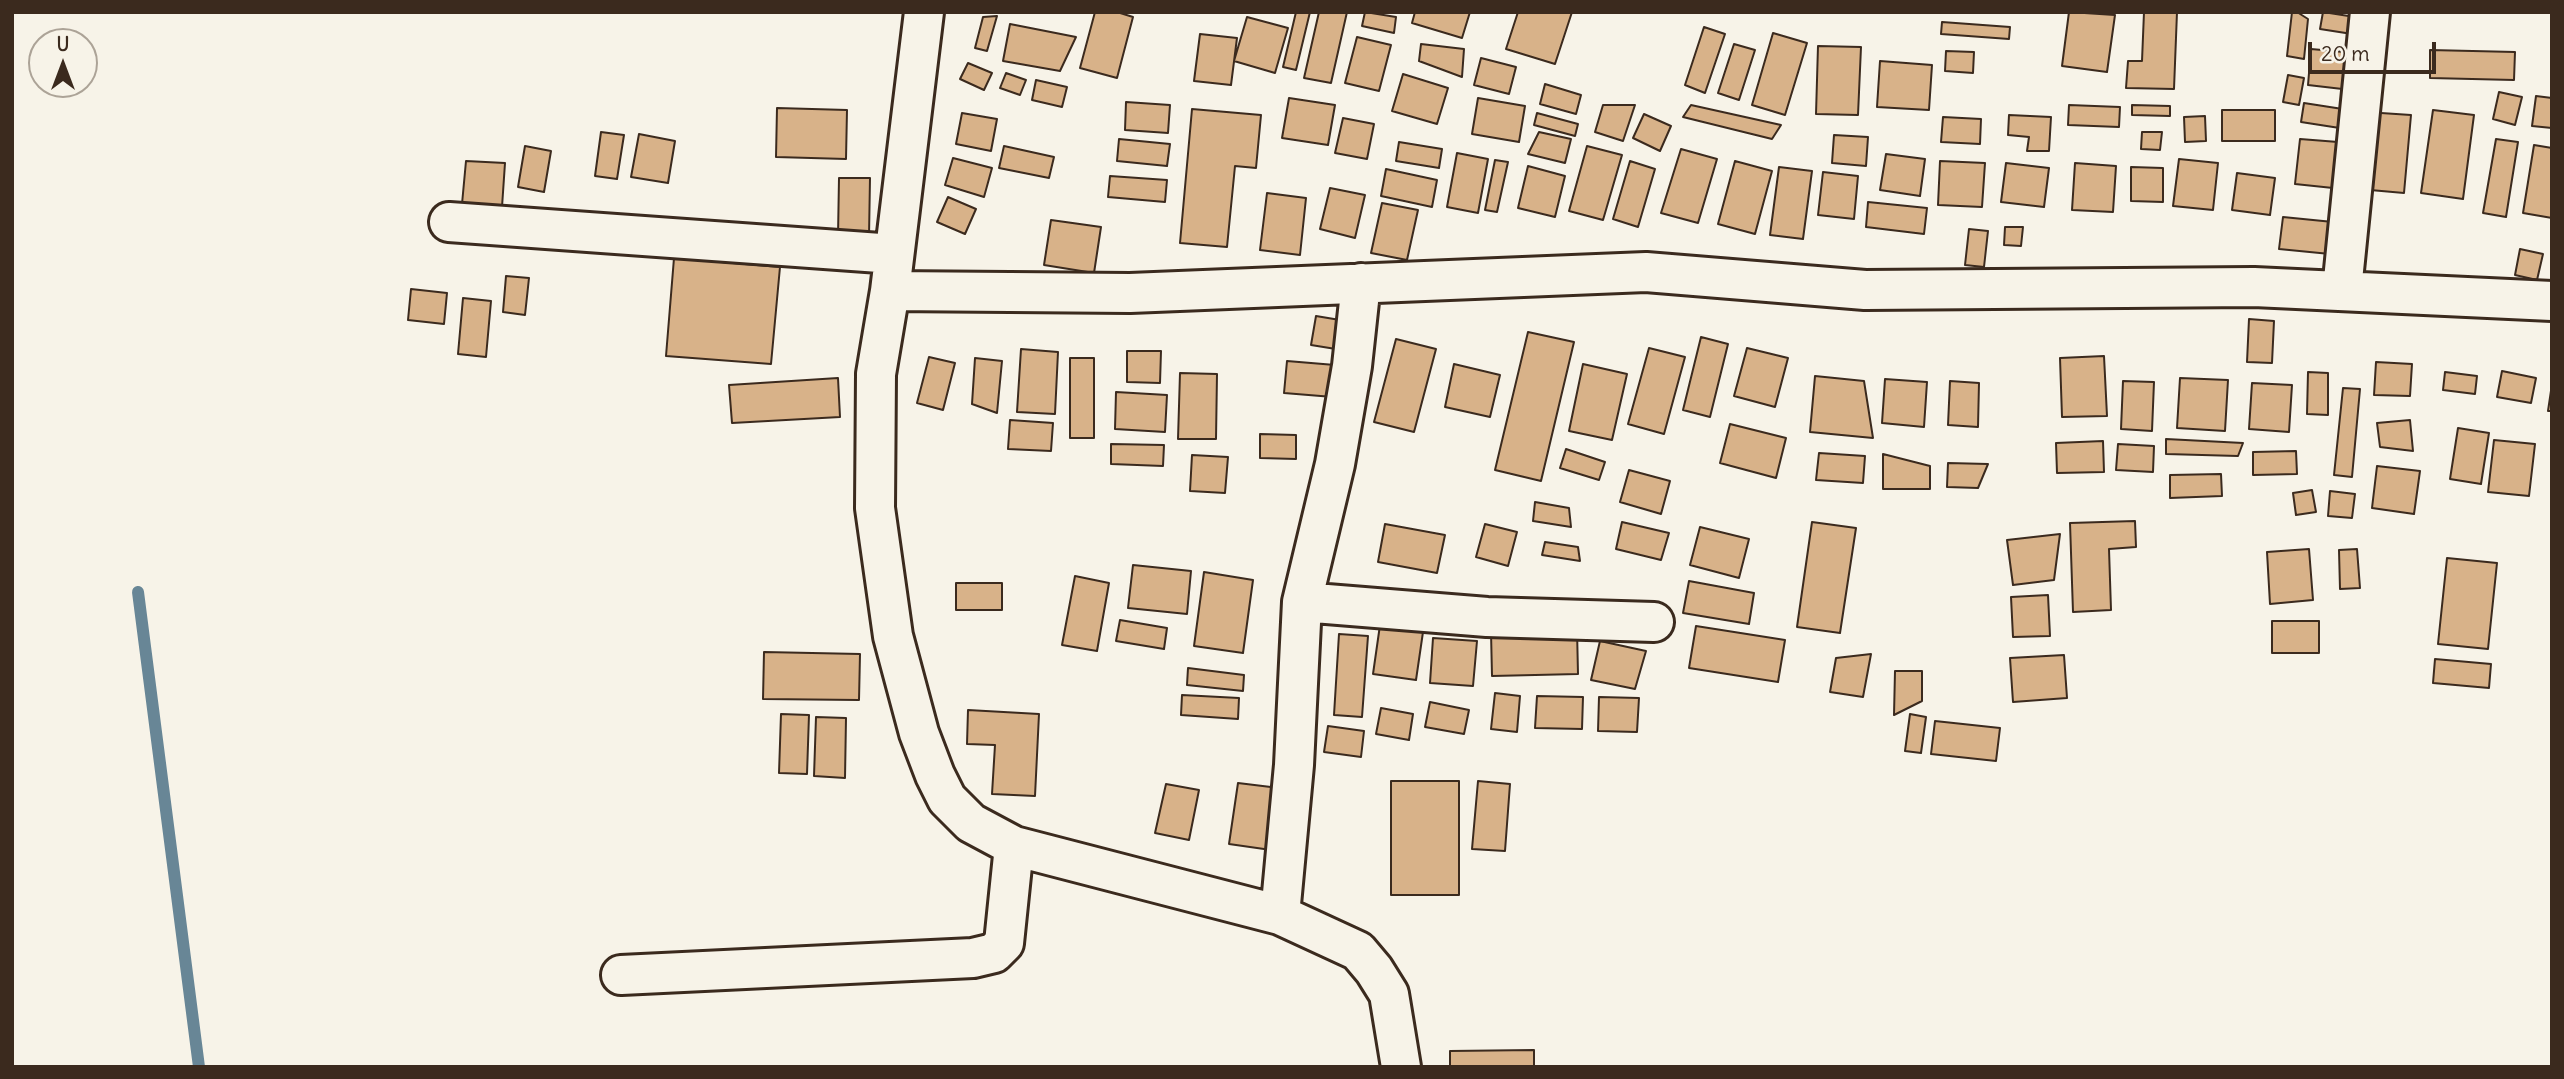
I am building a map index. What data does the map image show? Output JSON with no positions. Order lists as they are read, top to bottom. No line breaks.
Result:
{"scale_bar":"20 m","north":"top"}
